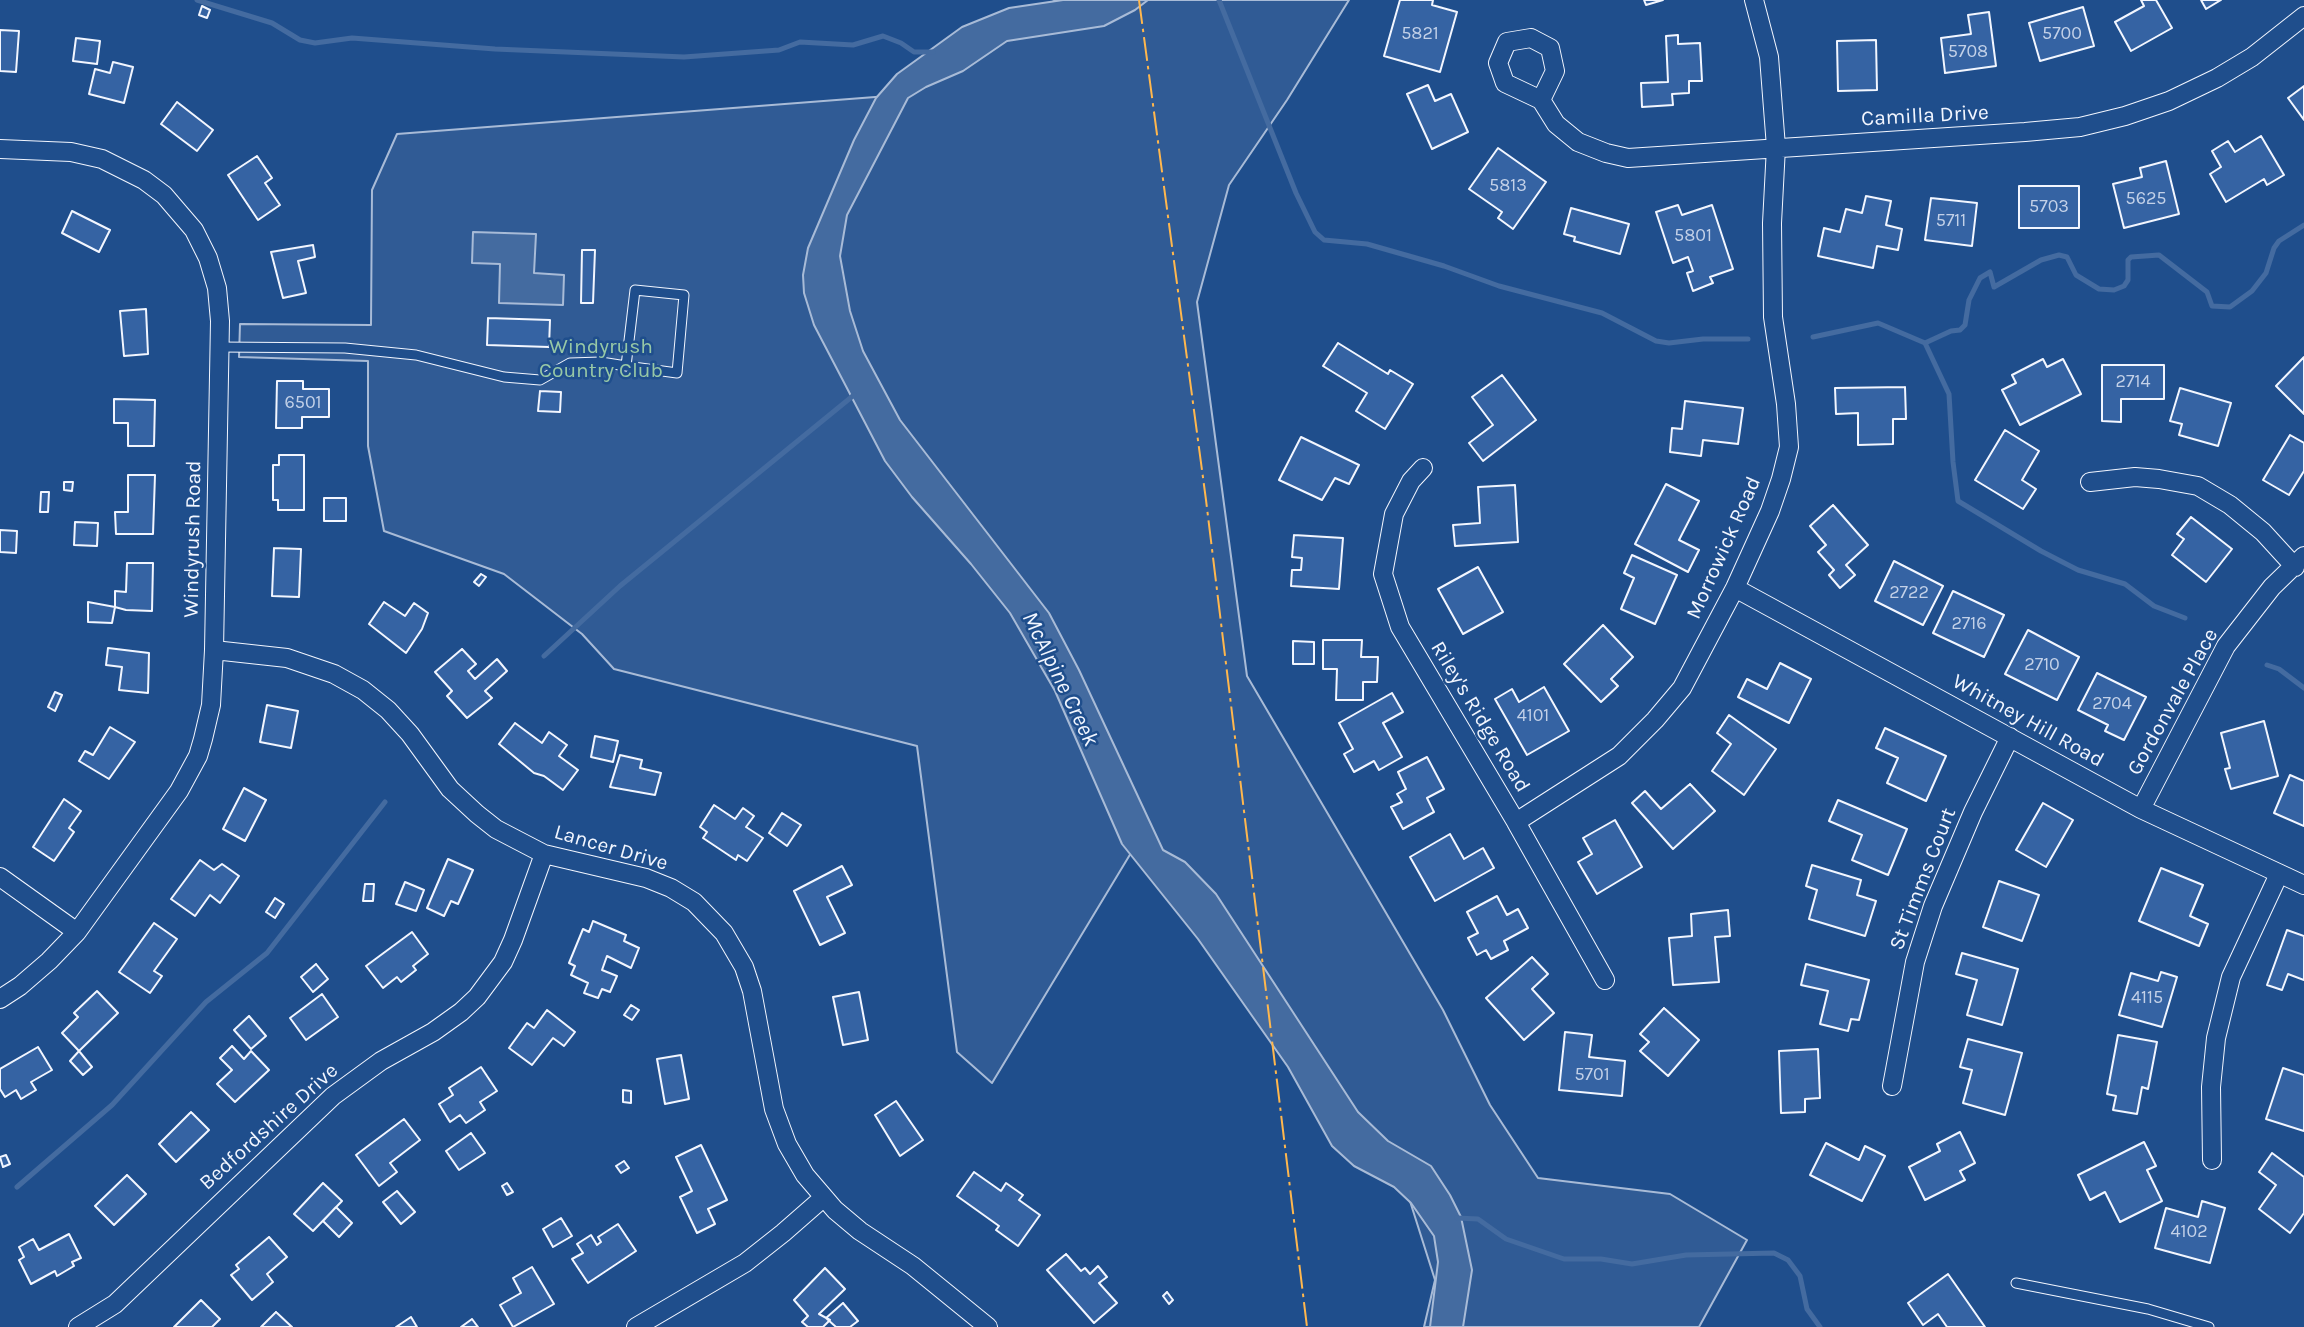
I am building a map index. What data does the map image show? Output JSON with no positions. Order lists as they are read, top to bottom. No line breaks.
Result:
{"streets":{"street":["Camilla Drive","Windyrush Road","Morrowick Road","Gordonvale Place","Riley's Ridge Road","Whitney Hill Road","Lancer Drive","St Timms Court","Bedfordshire Drive"]},"crossings":[["Camilla Drive","Morrowick Road"],["Windyrush Road","Lancer Drive"],["Morrowick Road","Riley's Ridge Road"],["Morrowick Road","Whitney Hill Road"],["Gordonvale Place","Whitney Hill Road"],["Whitney Hill Road","St Timms Court"],["Lancer Drive","Bedfordshire Drive"]],"water":["McAlpine Creek"],"parks":["Windyrush Country Club"],"house_numbers":["5821","5700","5708","5813","5625","5703","5711","5801","2714","6501","2722","2716","2710","2704","4101","4115","5701","4102"]}
